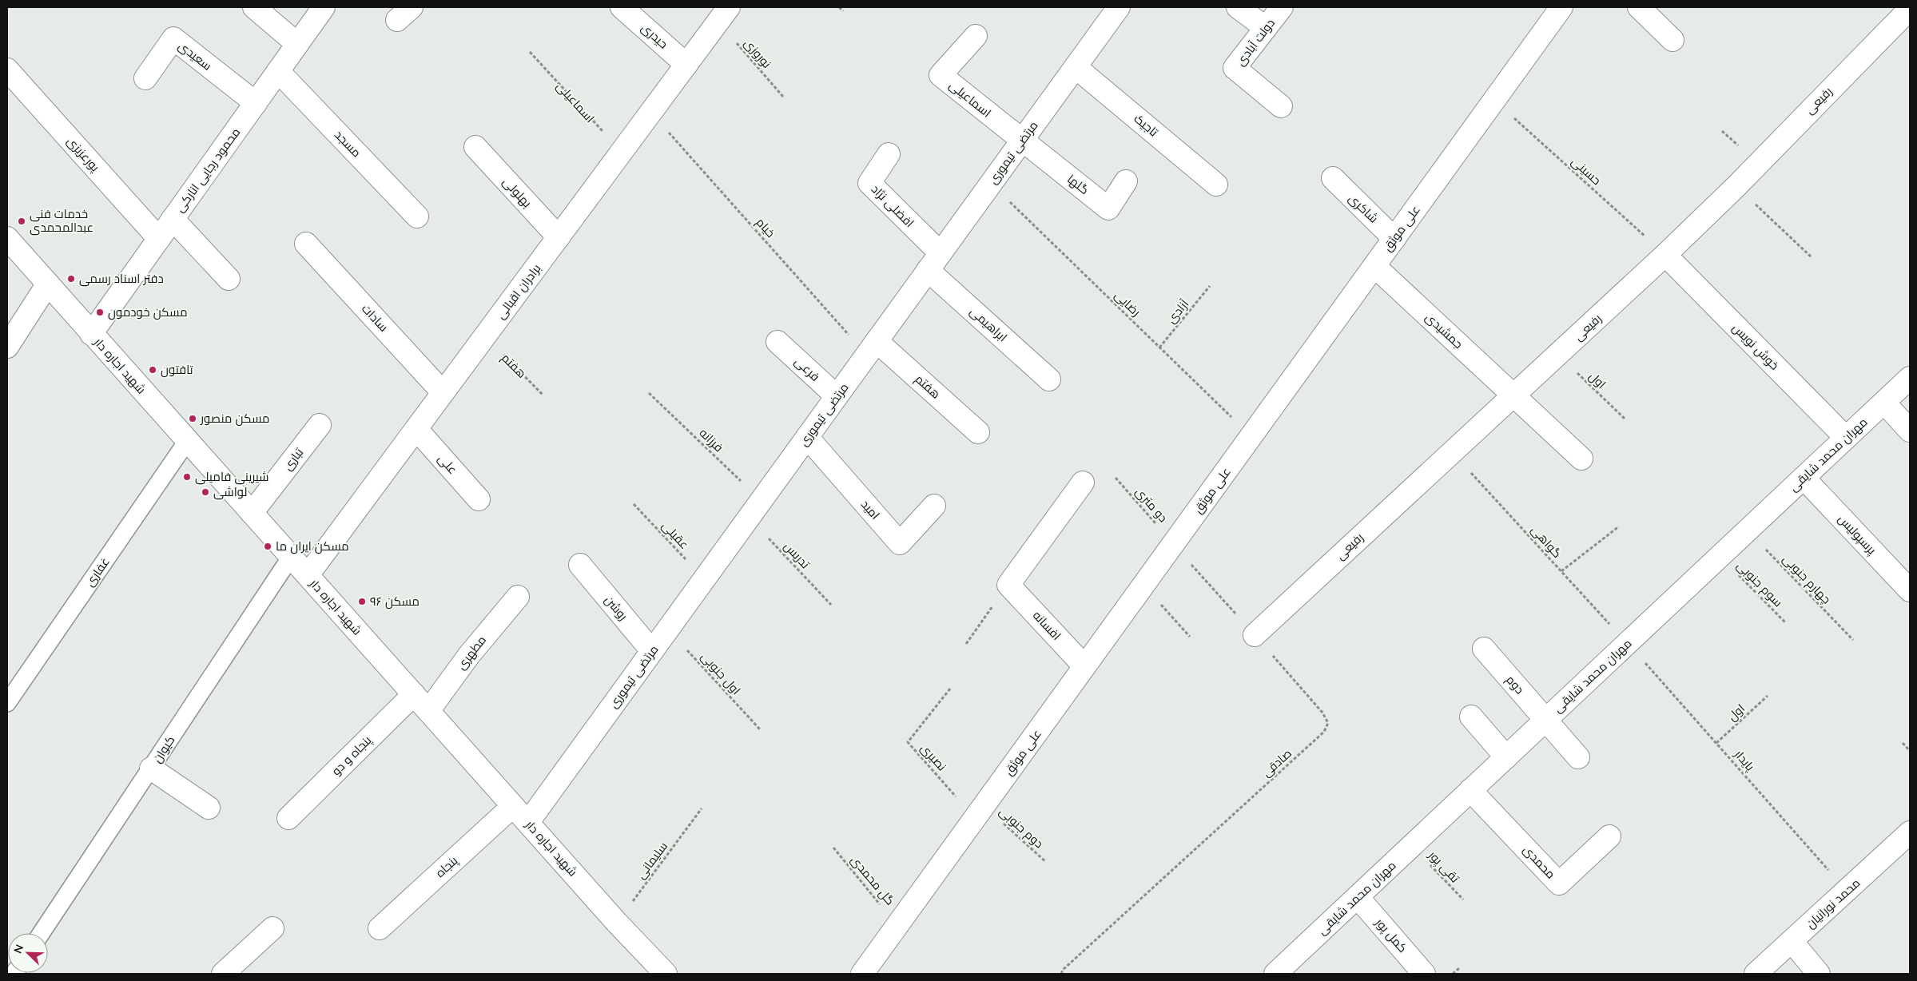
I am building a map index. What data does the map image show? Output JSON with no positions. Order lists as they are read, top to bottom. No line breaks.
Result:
{"streets":{"street":["حیدری","دولت آبادی","سعیدی","اسماعیلی","رفیعی","تاجیک","مسجد","مرتضی تیموری","پورعزیزی","محمود رجایی انارکی","گلها","بهلولی","افضلی نژاد","شاکری","علی موثق","برادران اقبالی","سادات","ابراهیمی","جمشیدی","خوش نویس","شهید اجاره دار","هفتم","فرعی","مهران محمد شایقی","تباری","علی","امید","پرسپولیس","روشن","افسانه","مطهری","دوم","پنجاه و دو","محمدی","پنجاه","محمد نورانیان","کمل پور"],"lane":["غفاری","کیوان"],"path":["نوروزی","حسینی","خیام","رضایی","آزادی","اول","فرزانه","دو متری","عقیلی","گواهی","تدریس","چهارم جنوبی","سوم جنوبی","اول جنوبی","نصیری","پایدار","صادقی","دوم جنوبی","سلیمانی","تقی پور","گل محمدی"]},"crossings":[["حیدری","برادران اقبالی"],["نوروزی","برادران اقبالی"],["سعیدی","محمود رجایی انارکی"],["اسماعیلی","مرتضی تیموری"],["اسماعیلی","گلها"],["اسماعیلی","برادران اقبالی"],["رفیعی","حسینی"],["رفیعی","جمشیدی"],["رفیعی","خوش نویس"],["رفیعی","اول"],["رفیعی","گواهی"],["رفیعی","صادقی"],["تاجیک","مرتضی تیموری"],["مسجد","محمود رجایی انارکی"],["مرتضی تیموری","گلها"],["مرتضی تیموری","افضلی نژاد"],["مرتضی تیموری","خیام"],["مرتضی تیموری","رضایی"],["مرتضی تیموری","ابراهیمی"],["مرتضی تیموری","شهید اجاره دار"],["مرتضی تیموری","هفتم"],["مرتضی تیموری","فرعی"],["مرتضی تیموری","فرزانه"],["مرتضی تیموری","امید"],["مرتضی تیموری","عقیلی"],["مرتضی تیموری","تدریس"],["مرتضی تیموری","روشن"],["مرتضی تیموری","اول جنوبی"],["پورعزیزی","محمود رجایی انارکی"],["محمود رجایی انارکی","شهید اجاره دار"],["حسینی","علی موثق"],["حسینی","خوش نویس"],["بهلولی","برادران اقبالی"],["افضلی نژاد","ابراهیمی"],["شاکری","علی موثق"],["خیام","برادران اقبالی"],["خیام","هفتم"],["علی موثق","رضایی"],["علی موثق","جمشیدی"],["علی موثق","دو متری"],["علی موثق","افسانه"],["علی موثق","نصیری"],["علی موثق","صادقی"],["علی موثق","دوم جنوبی"],["علی موثق","گل محمدی"],["برادران اقبالی","سادات"],["برادران اقبالی","شهید اجاره دار"],["برادران اقبالی","هفتم"],["برادران اقبالی","علی"],["رضایی","آزادی"],["خوش نویس","مهران محمد شایقی"],["شهید اجاره دار","تباری"],["شهید اجاره دار","غفاری"],["شهید اجاره دار","مطهری"],["شهید اجاره دار","کیوان"],["شهید اجاره دار","پنجاه و دو"],["شهید اجاره دار","سلیمانی"],["شهید اجاره دار","پنجاه"],["اول","پایدار"],["فرزانه","تدریس"],["مهران محمد شایقی","پرسپولیس"],["مهران محمد شایقی","گواهی"],["مهران محمد شایقی","چهارم جنوبی"],["مهران محمد شایقی","سوم جنوبی"],["مهران محمد شایقی","دوم"],["مهران محمد شایقی","پایدار"],["مهران محمد شایقی","محمدی"],["مهران محمد شایقی","تقی پور"],["مهران محمد شایقی","کمل پور"],["دو متری","صادقی"],["گواهی","پایدار"],["نصیری","دوم جنوبی"],["پایدار","محمد نورانیان"]],"places":["خدمات فنی عبدالمحمدی","دفتر اسناد رسمی","مسکن خودمون","تافتون","مسکن منصور","شیرینی فامیلی","لواشی","مسکن ایران ما","مسکن ۹۶"],"north":"top left"}
